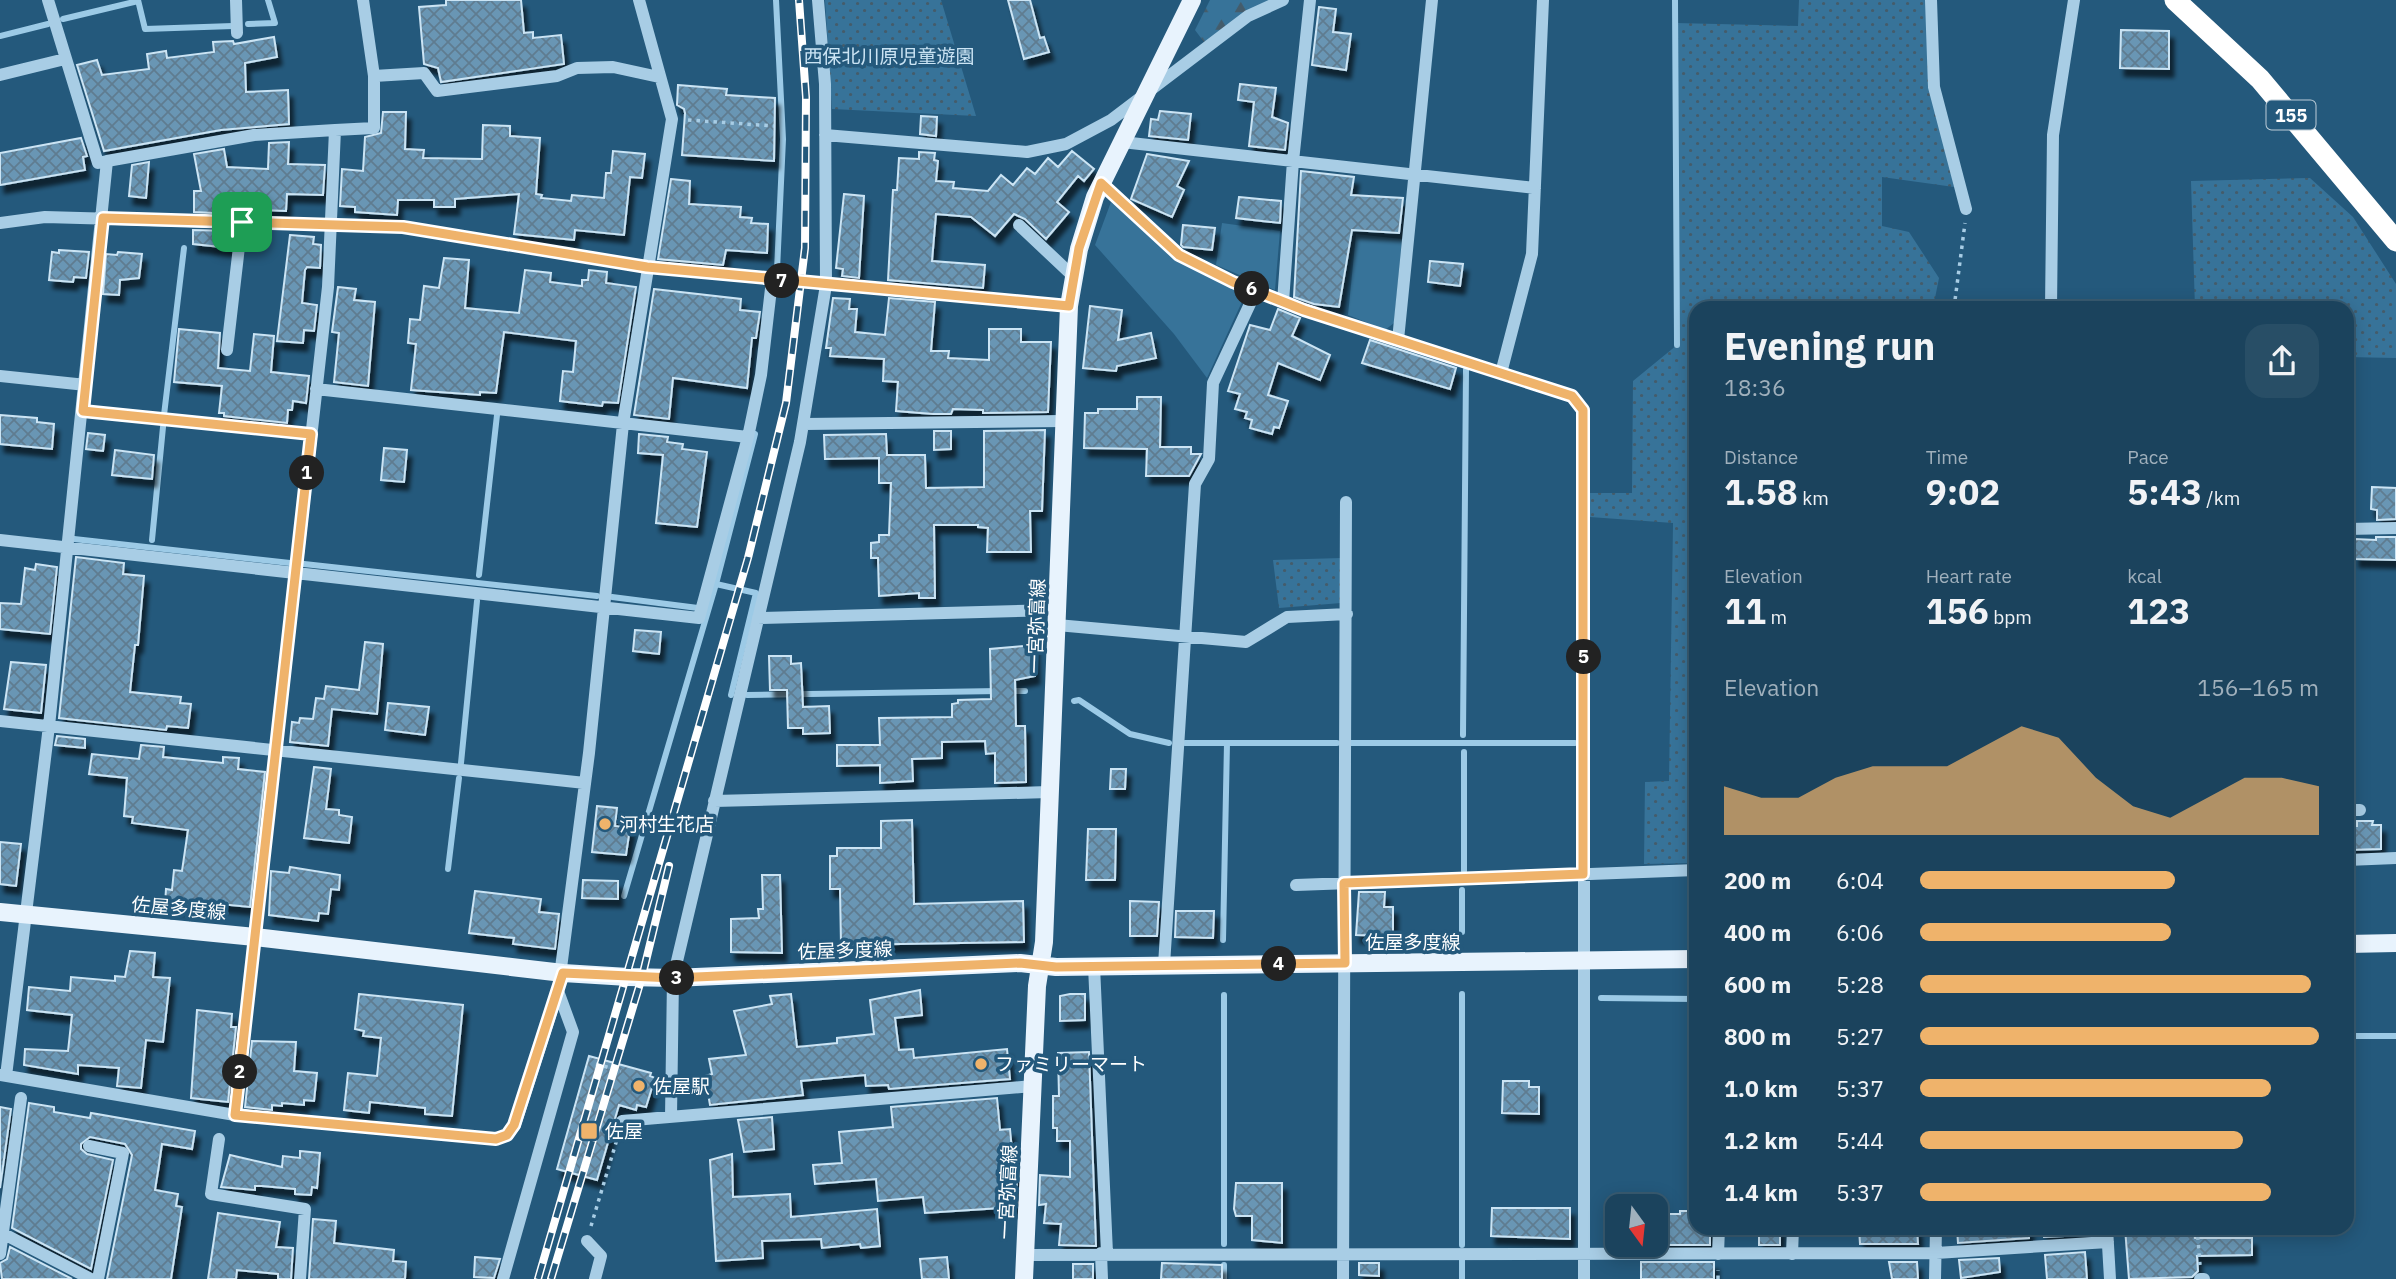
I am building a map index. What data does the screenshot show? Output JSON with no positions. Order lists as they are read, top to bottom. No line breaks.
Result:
{"streets":{"highway":["155"],"main road":["一宮弥富線","佐屋多度線"]},"crossings":[["一宮弥富線","佐屋多度線"]],"parks":["西保北川原児童遊園"],"places":{"other":["河村生花店","ファミリーマート","佐屋駅"],"transit":["佐屋"]},"north":"bottom","page":{"pins":["7","6","1","5","4","3","2"],"heading":["Evening run","18:36"],"stats":[["Distance","1.58 km"],["Time","9:02"],["Pace","5:43 /km"],["Elevation","11 m"],["Heart rate","156 bpm"],["kcal","123"]],"chart":["Elevation","156–165 m"],"list":[{"name":"200 m","note":"6:04"},{"name":"400 m","note":"6:06"},{"name":"600 m","note":"5:28"},{"name":"800 m","note":"5:27"},{"name":"1.0 km","note":"5:37"},{"name":"1.2 km","note":"5:44"},{"name":"1.4 km","note":"5:37"}]}}
